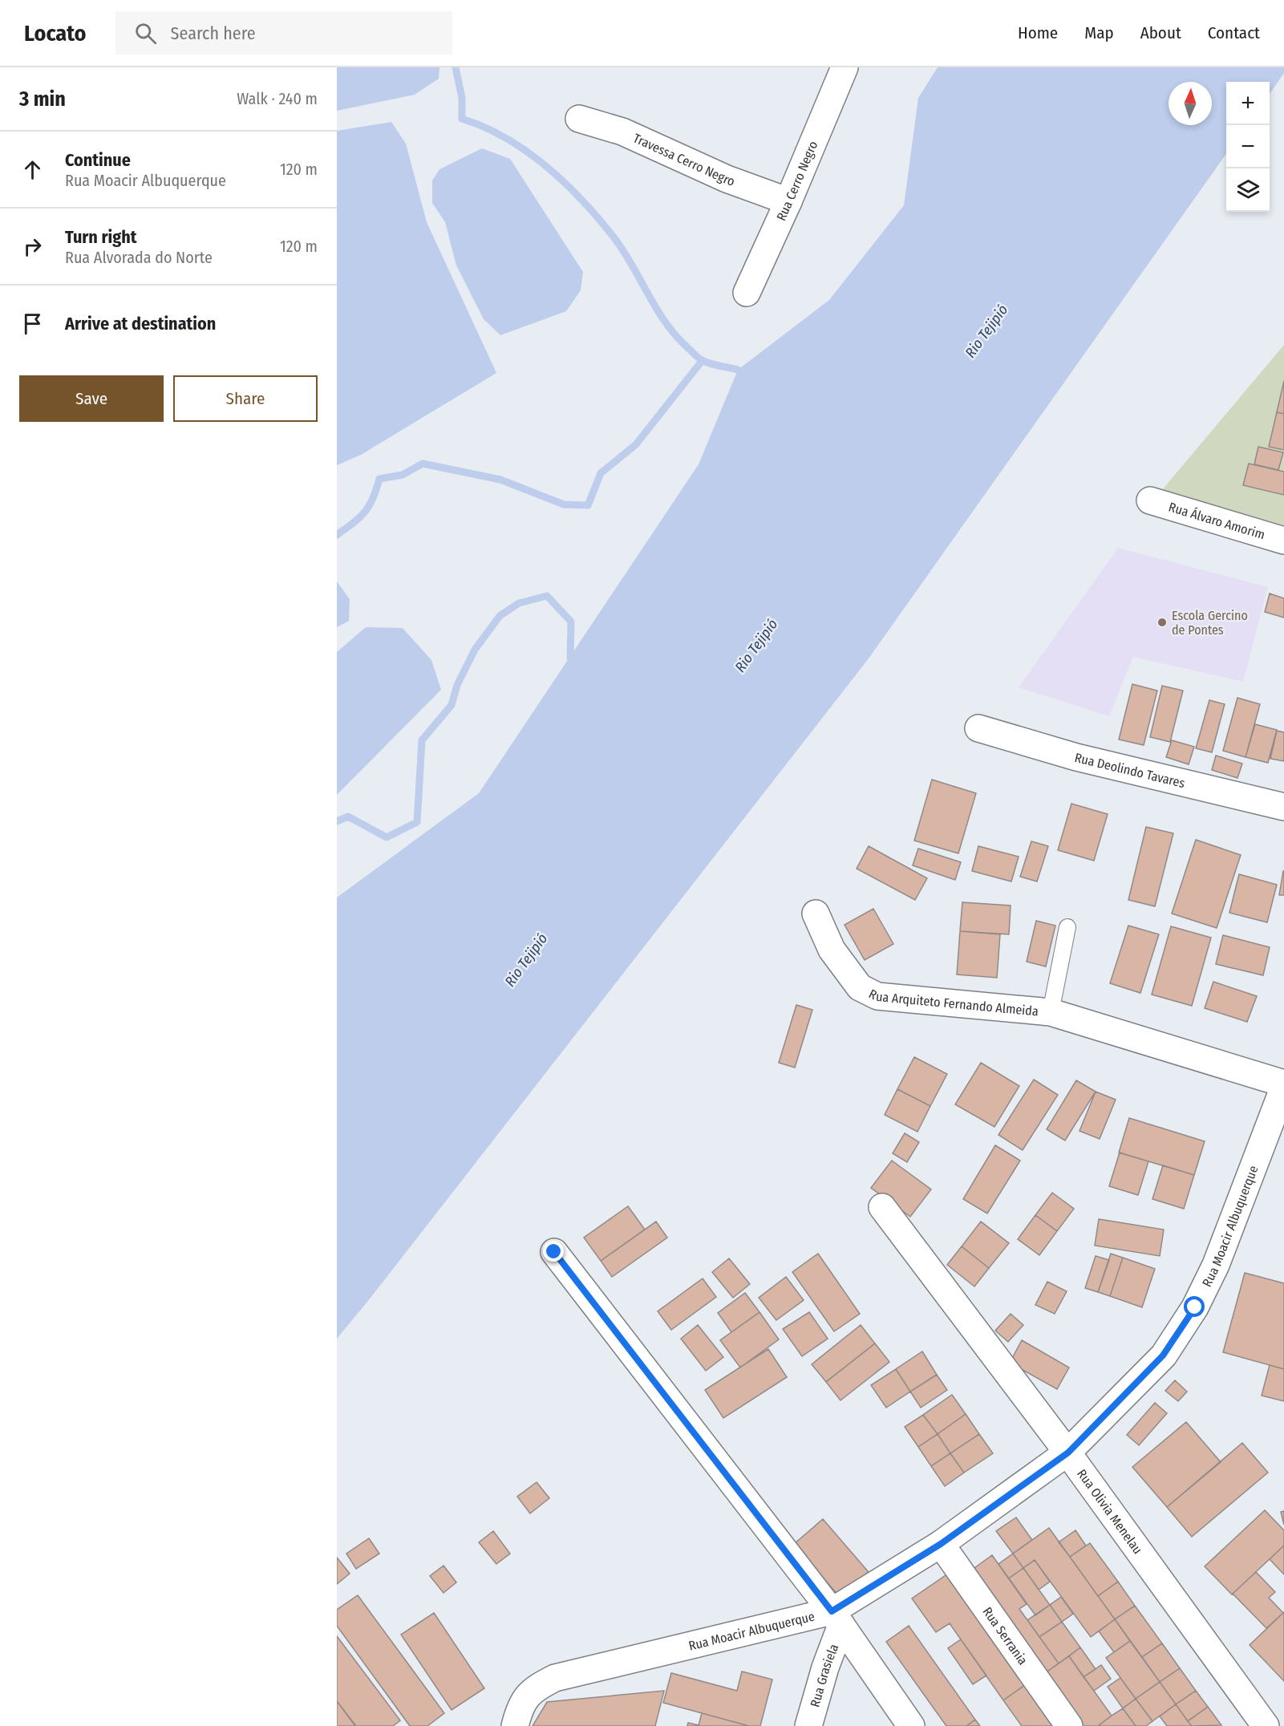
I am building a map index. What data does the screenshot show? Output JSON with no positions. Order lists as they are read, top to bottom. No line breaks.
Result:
{"streets":{"street":["Travessa Cerro Negro","Rua Cerro Negro","Rua Álvaro Amorim","Rua Deolindo Tavares","Rua Arquiteto Fernando Almeida","Rua Moacir Albuquerque","Rua Olivia Menelau","Rua Serrania","Rua Grasiela"]},"crossings":[["Travessa Cerro Negro","Rua Cerro Negro"],["Rua Arquiteto Fernando Almeida","Rua Moacir Albuquerque"],["Rua Moacir Albuquerque","Rua Olivia Menelau"],["Rua Moacir Albuquerque","Rua Serrania"],["Rua Moacir Albuquerque","Rua Grasiela"]],"water":["Rio Tejipió"],"places":["Escola Gercino de Pontes"],"north":"top","page":{"header":"Locato","search":"Search here","nav":["Home","Map","About","Contact"],"heading":["3 min","Walk · 240 m"],"map_buttons":["+","−"],"list":[["Continue","Rua Moacir Albuquerque","120 m"],["Turn right","Rua Alvorada do Norte","120 m"],"Arrive at destination"],"buttons":["Save","Share"]}}
